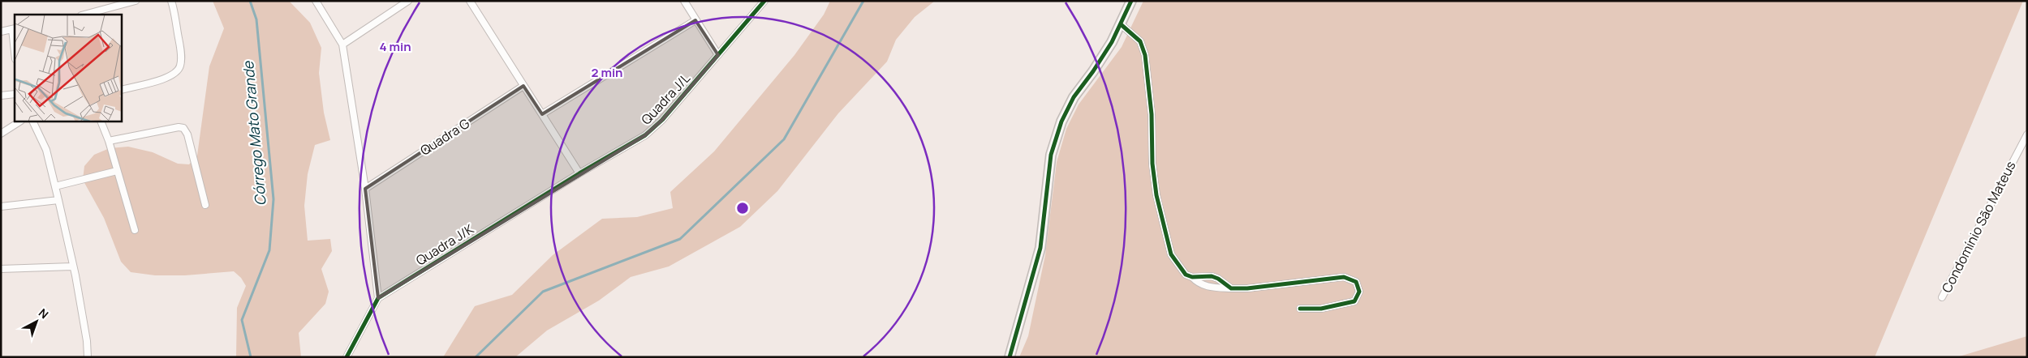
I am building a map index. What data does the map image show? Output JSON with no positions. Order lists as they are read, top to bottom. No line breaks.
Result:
{"streets":{"street":["Quadra J/L","Quadra G","Condomínio São Mateus","Quadra J/K"]},"crossings":[["Quadra J/L","Quadra J/K"]],"water":["Córrego Mato Grande"],"north":"top right","rings":["4 min","2 min"]}
